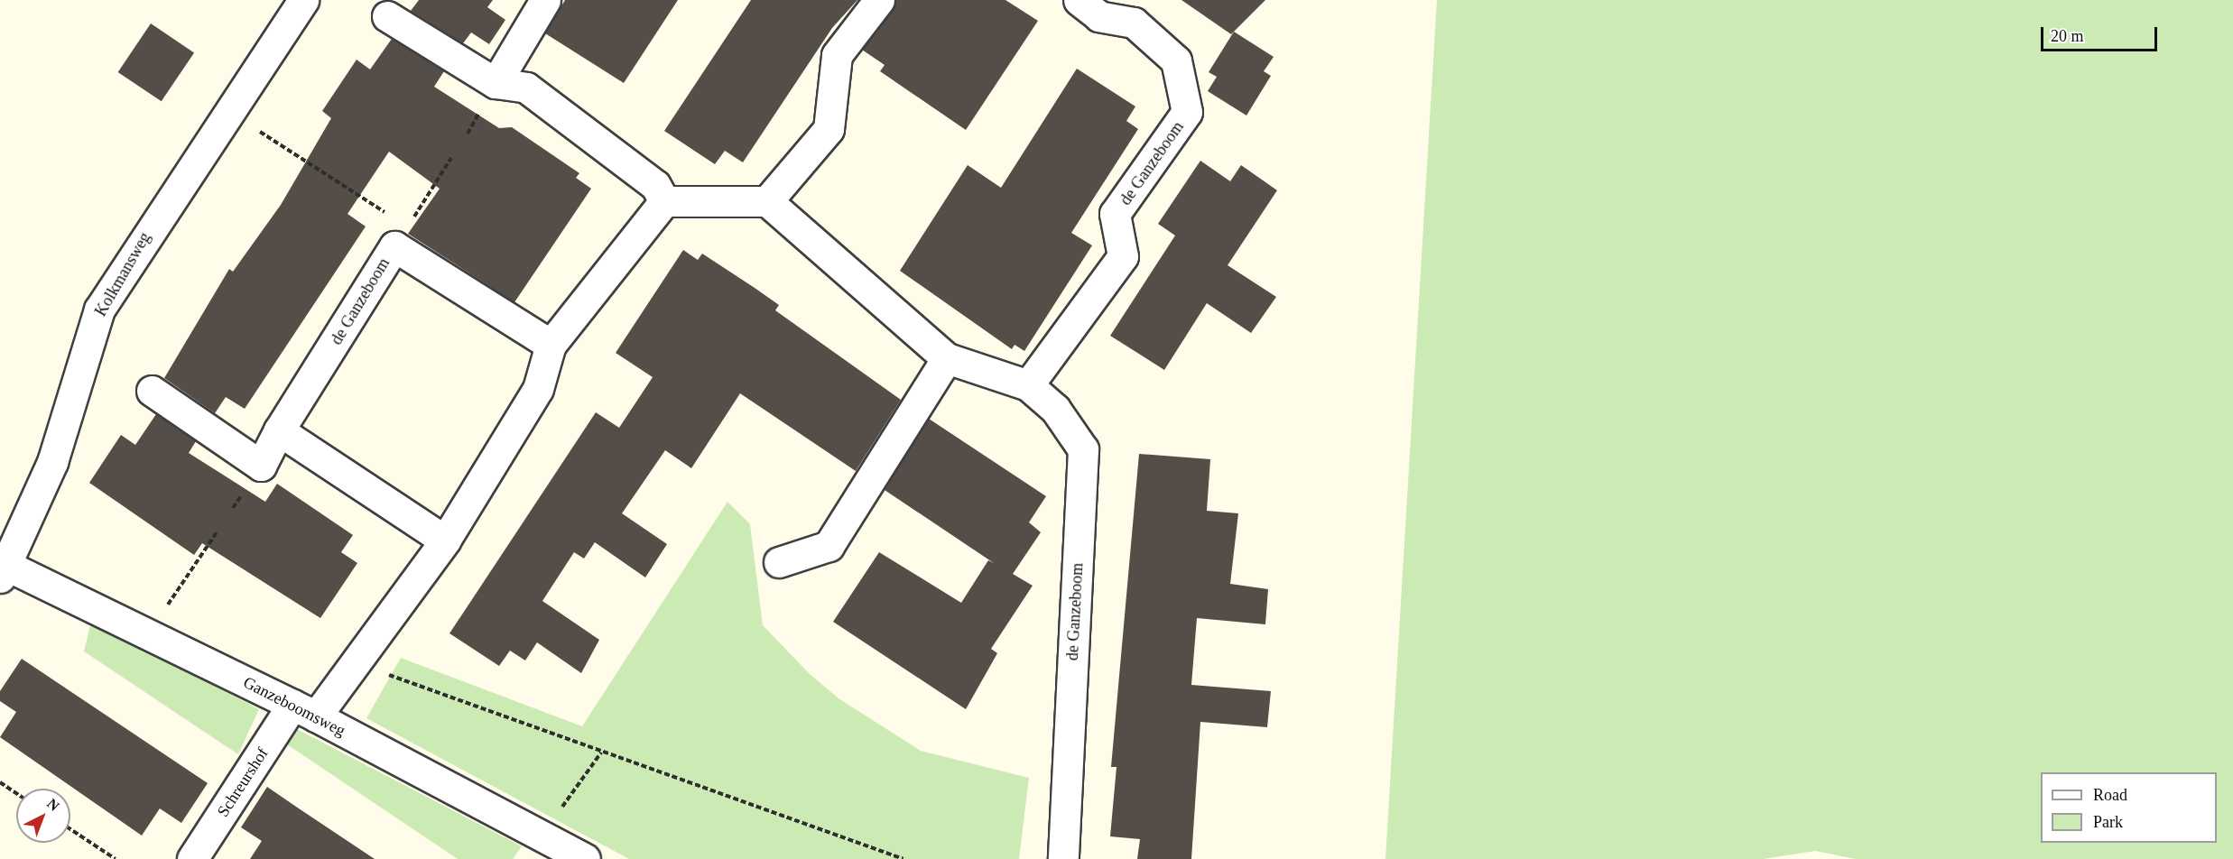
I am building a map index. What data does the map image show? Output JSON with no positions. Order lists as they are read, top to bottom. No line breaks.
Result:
{"streets":{"street":["de Ganzeboom","Kolkmansweg","Ganzeboomsweg","Schreurshof"]},"crossings":[["Kolkmansweg","Ganzeboomsweg"],["Ganzeboomsweg","Schreurshof"]],"legend":["Road","Park"],"scale_bar":"20 m","north":"top right"}
